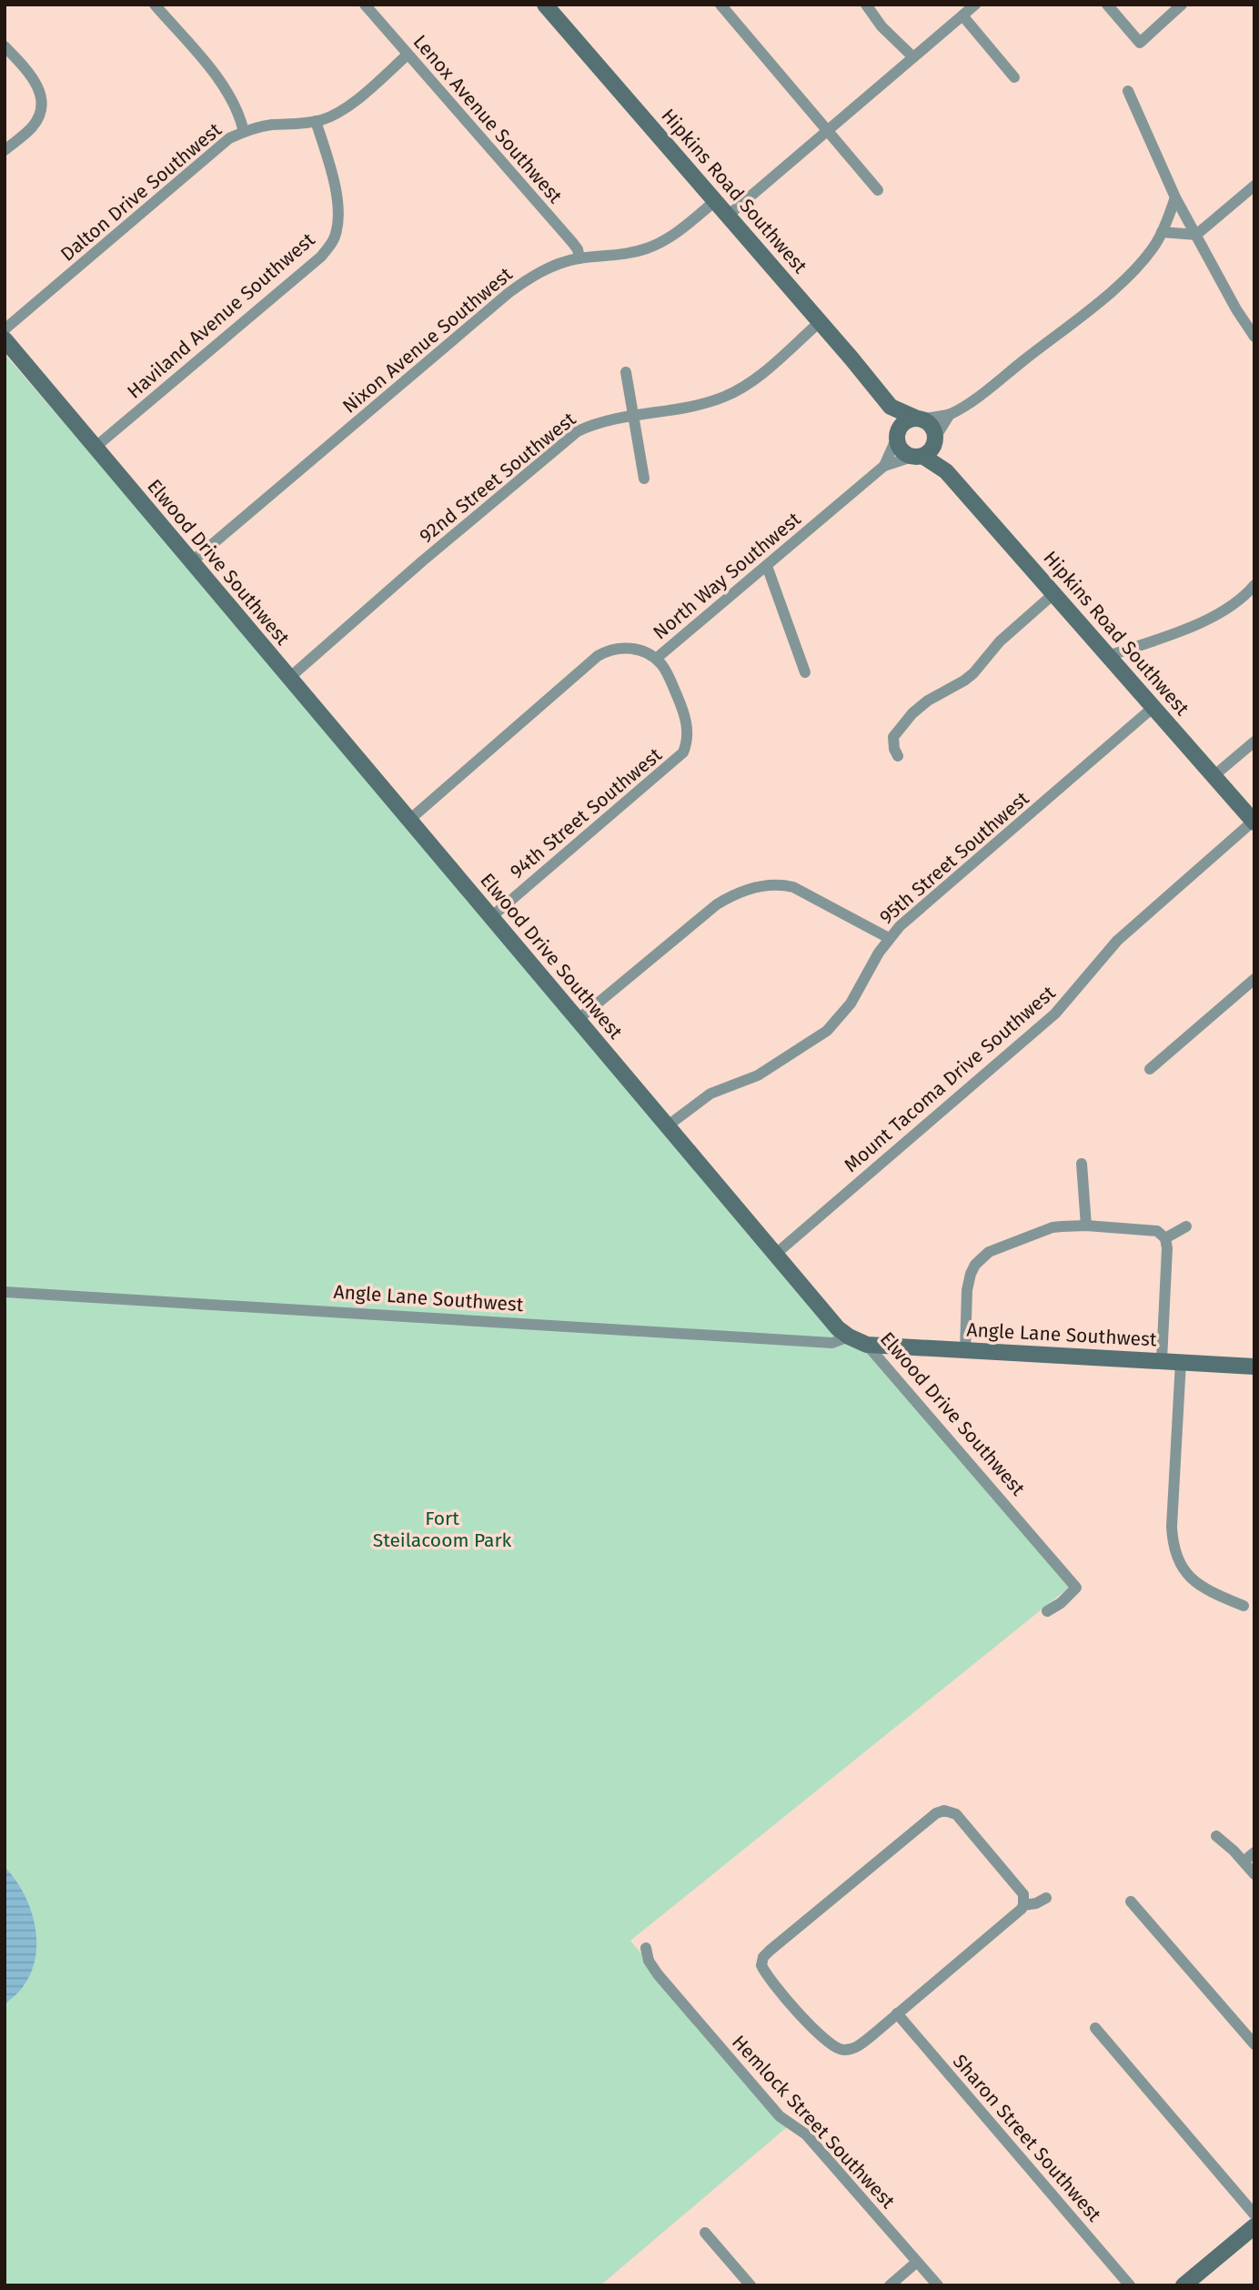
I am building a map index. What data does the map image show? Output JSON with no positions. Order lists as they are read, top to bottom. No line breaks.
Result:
{"streets":{"street":["Lenox Avenue Southwest","Hipkins Road Southwest","Dalton Drive Southwest","Haviland Avenue Southwest","Nixon Avenue Southwest","92nd Street Southwest","Elwood Drive Southwest","North Way Southwest","94th Street Southwest","95th Street Southwest","Mount Tacoma Drive Southwest","Angle Lane Southwest","Hemlock Street Southwest","Sharon Street Southwest"]},"crossings":[["Lenox Avenue Southwest","Dalton Drive Southwest"],["Lenox Avenue Southwest","Nixon Avenue Southwest"],["Hipkins Road Southwest","Nixon Avenue Southwest"],["Hipkins Road Southwest","92nd Street Southwest"],["Hipkins Road Southwest","North Way Southwest"],["Hipkins Road Southwest","95th Street Southwest"],["Hipkins Road Southwest","Mount Tacoma Drive Southwest"],["Dalton Drive Southwest","Haviland Avenue Southwest"],["Haviland Avenue Southwest","Elwood Drive Southwest"],["Nixon Avenue Southwest","Elwood Drive Southwest"],["92nd Street Southwest","Elwood Drive Southwest"],["Elwood Drive Southwest","North Way Southwest"],["Elwood Drive Southwest","94th Street Southwest"],["Elwood Drive Southwest","95th Street Southwest"],["Elwood Drive Southwest","Mount Tacoma Drive Southwest"],["Elwood Drive Southwest","Angle Lane Southwest"],["North Way Southwest","94th Street Southwest"]],"parks":["Fort Steilacoom Park"]}
